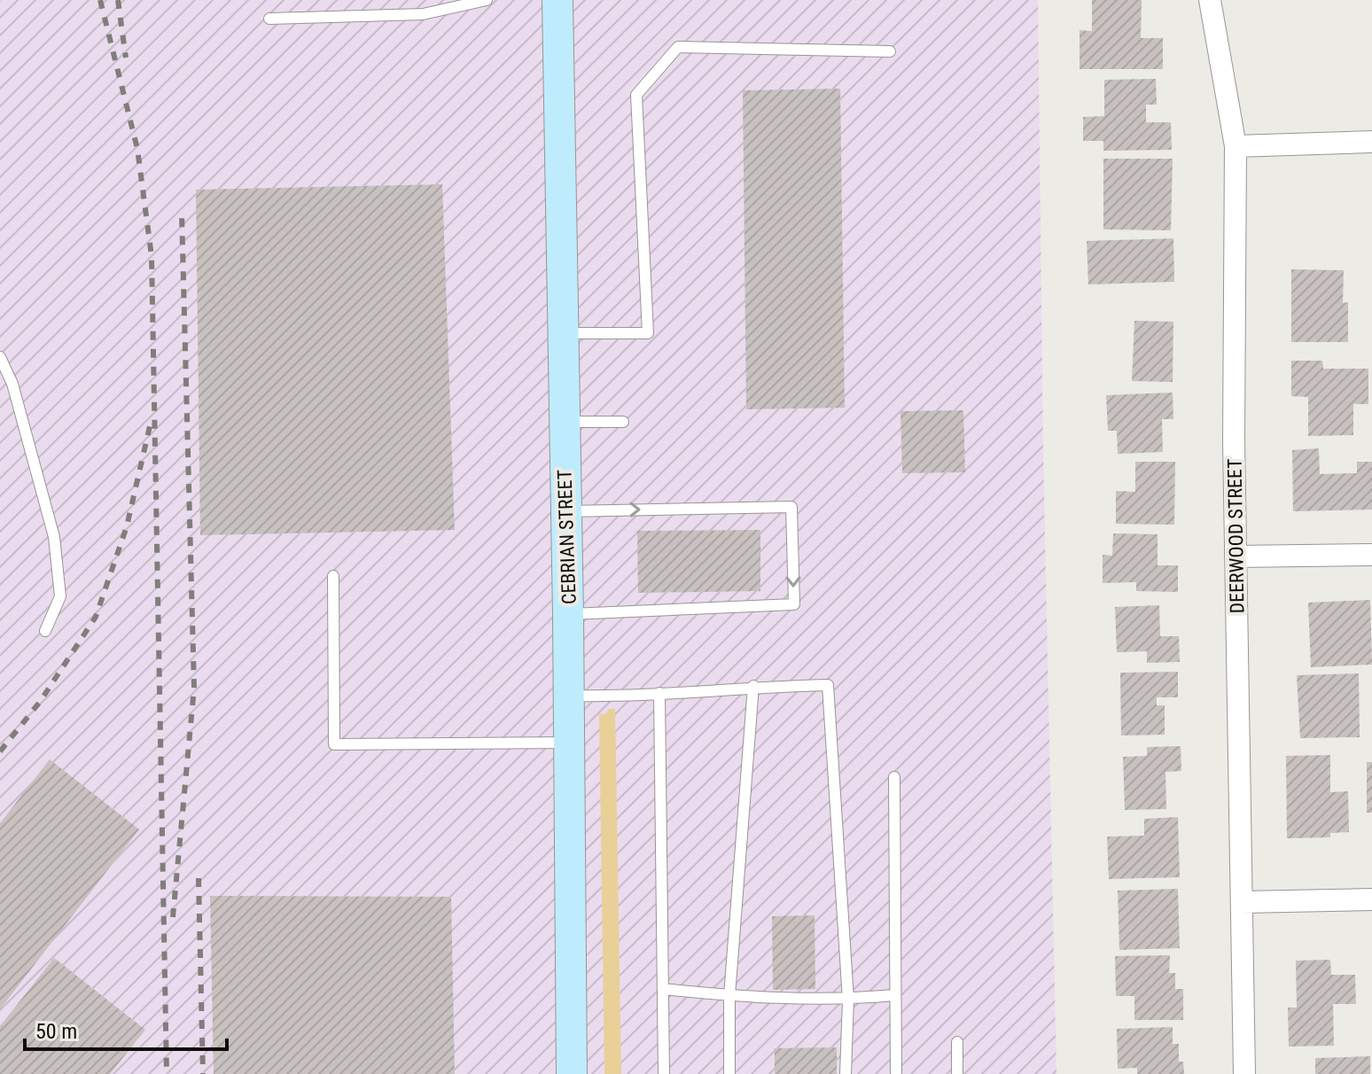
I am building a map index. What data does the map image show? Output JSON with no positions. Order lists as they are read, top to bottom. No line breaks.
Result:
{"streets":{"street":["DEERWOOD STREET","CEBRIAN STREET"]},"scale_bar":"50 m"}
